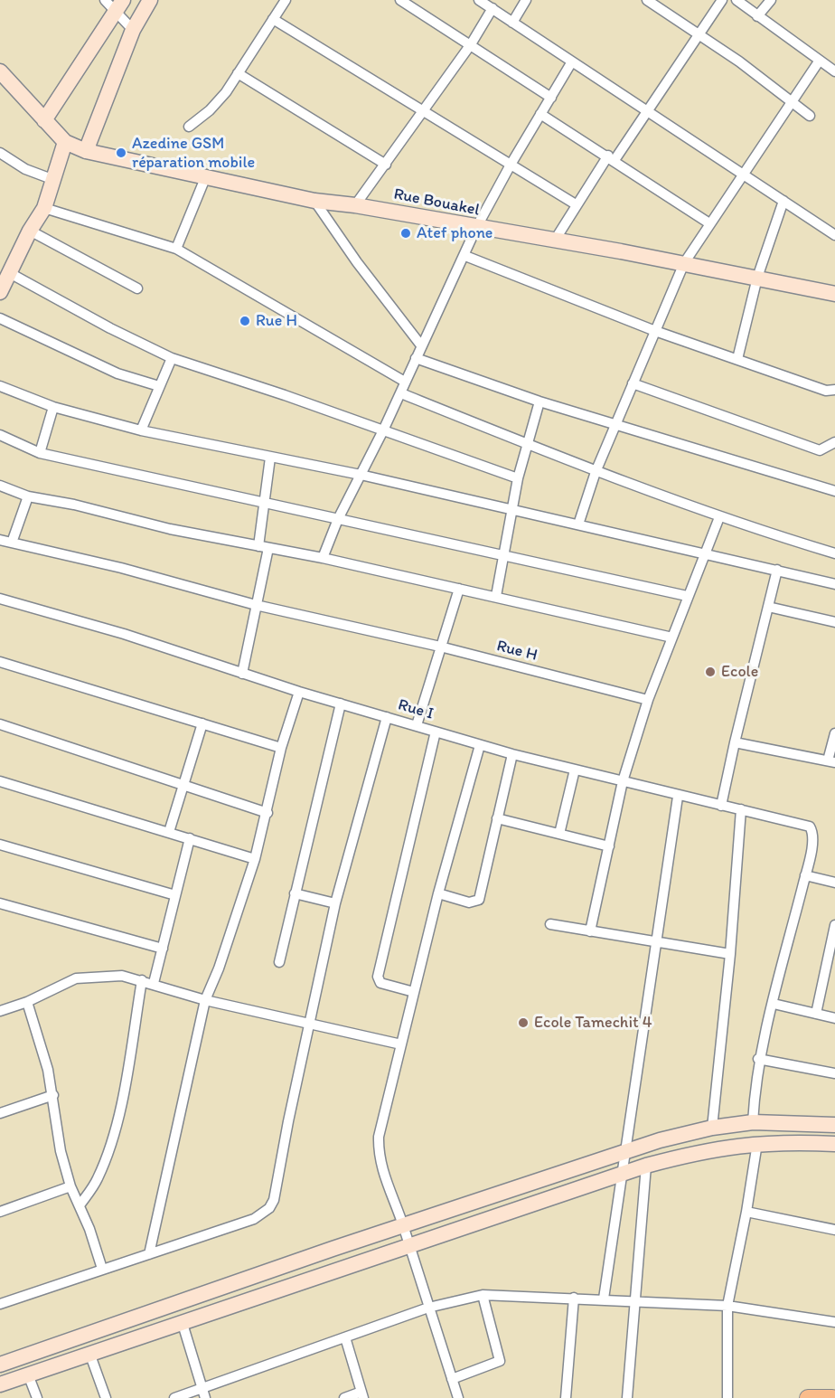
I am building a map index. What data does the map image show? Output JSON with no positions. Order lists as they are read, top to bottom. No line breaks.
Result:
{"streets":{"main road":["Rue Bouakel"],"street":["Rue H","Rue I"]},"places":["Azedine GSM réparation mobile","Atef phone","Rue H","Ecole","Ecole Tamechit 4"]}
